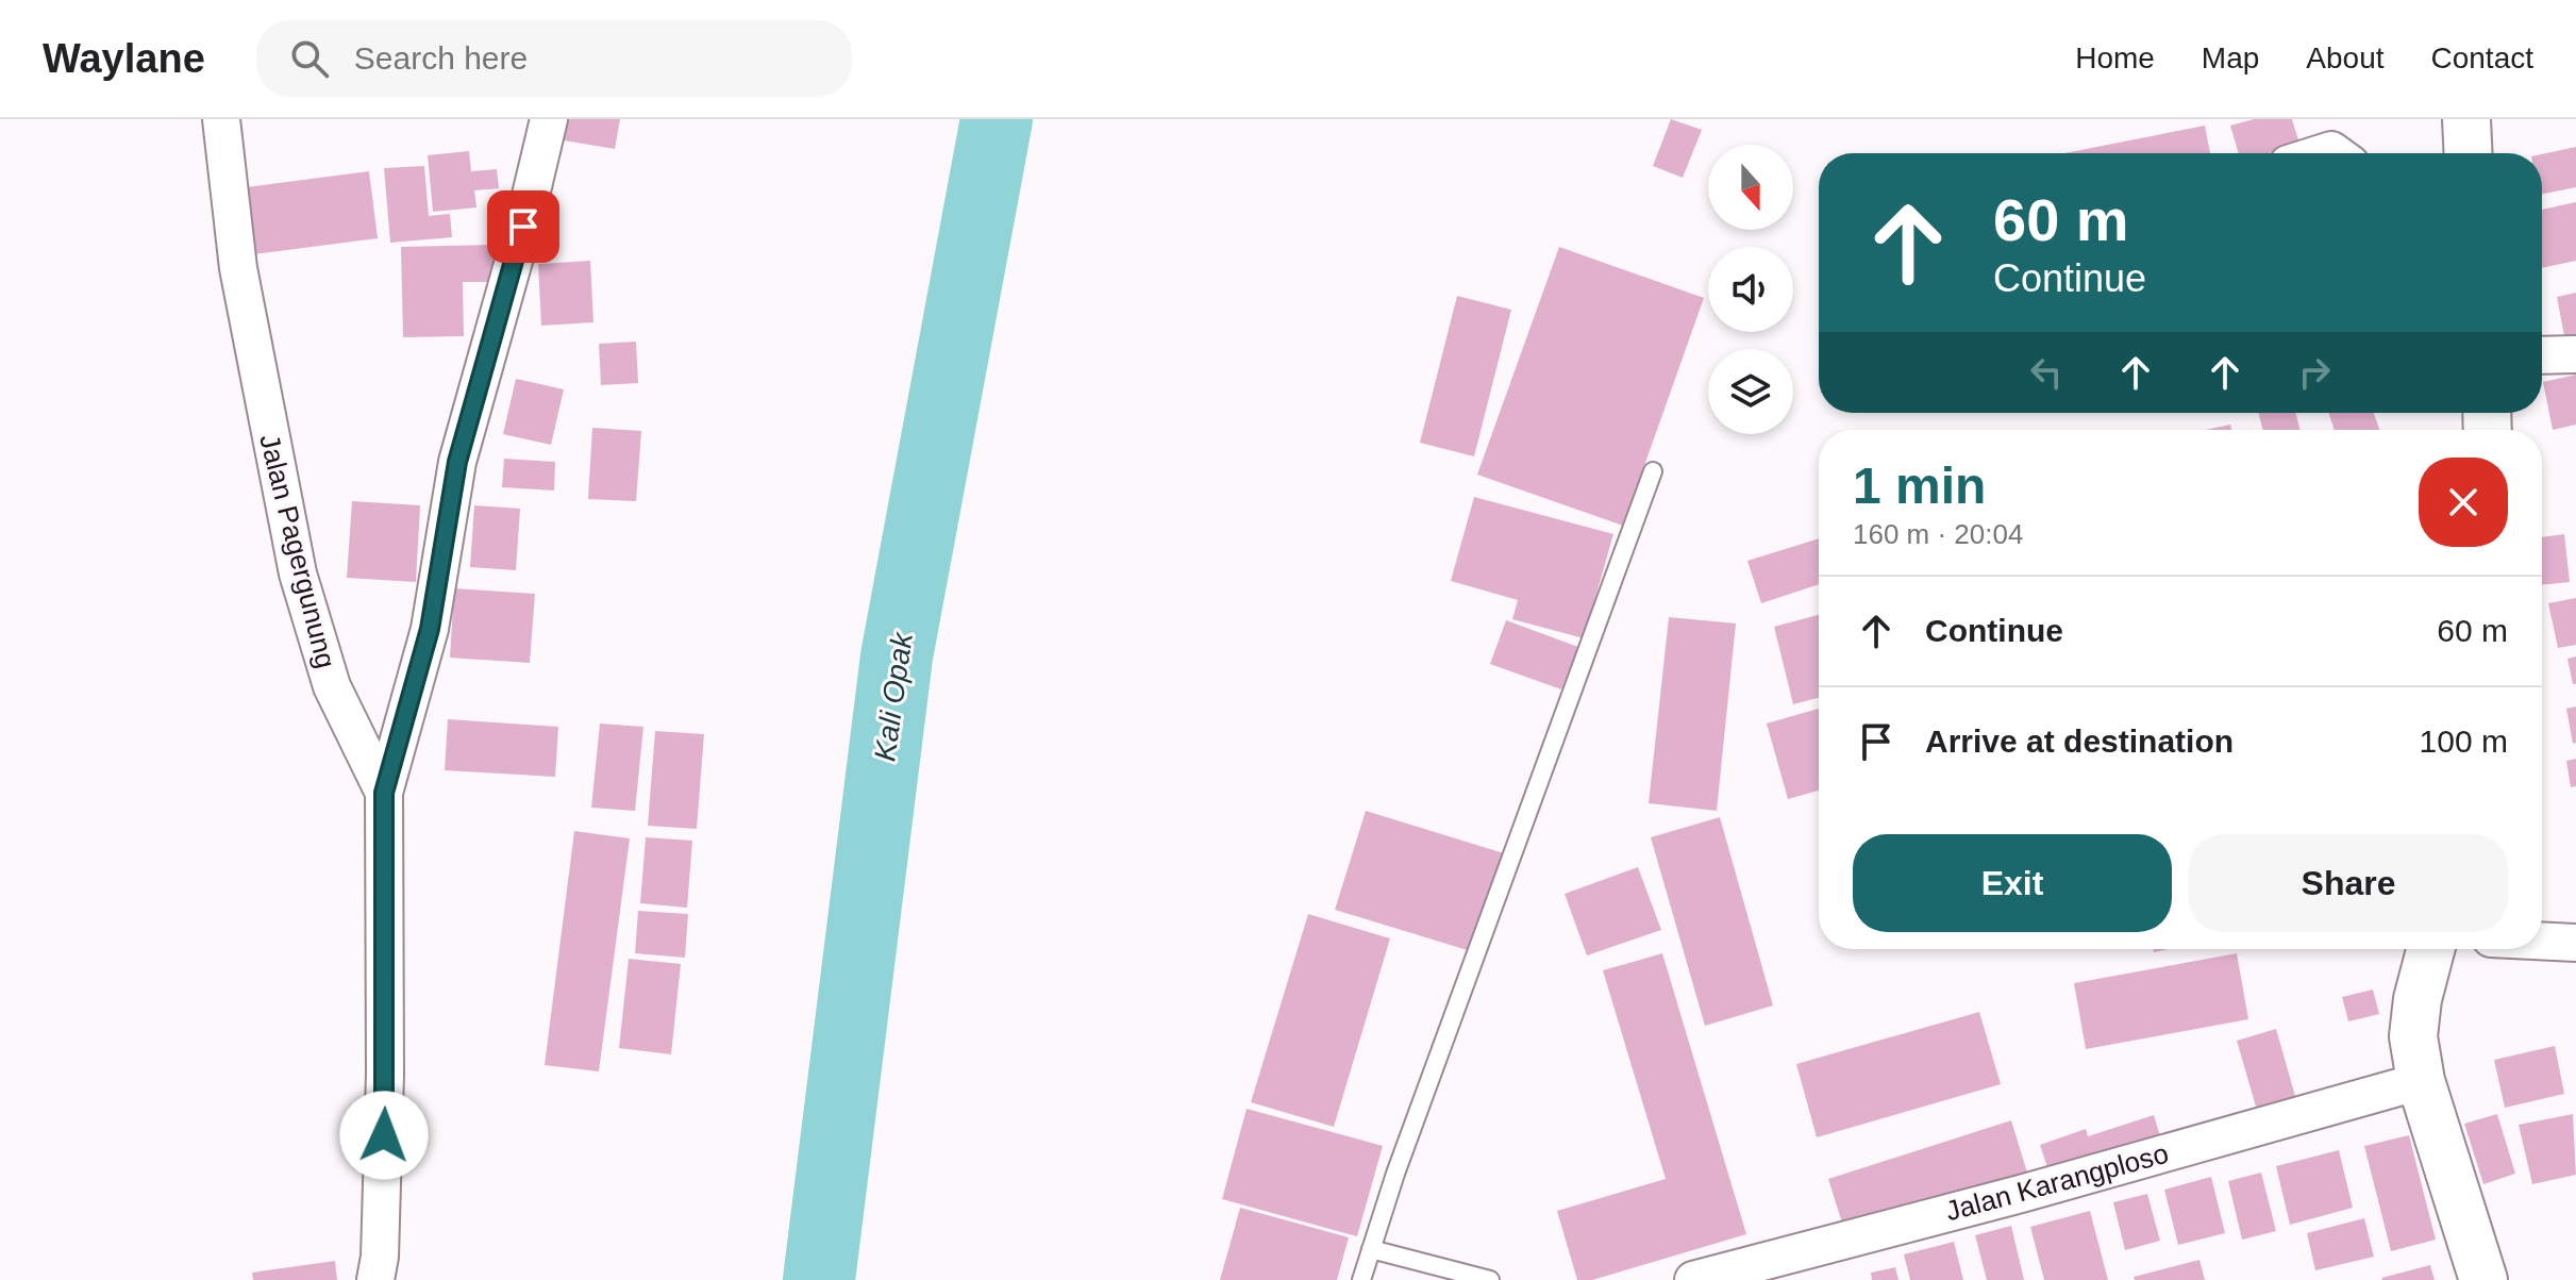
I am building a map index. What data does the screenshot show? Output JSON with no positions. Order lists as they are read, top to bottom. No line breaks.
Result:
{"streets":{"street":["Jalan Pagergunung","Jalan Karangploso"]},"water":["Kali Opak"],"north":"bottom","page":{"header":"Waylane","search":"Search here","nav":["Home","Map","About","Contact"],"turn":["60 m","Continue"],"heading":["1 min","160 m · 20:04"],"list":[{"name":"Continue","value":"60 m"},{"name":"Arrive at destination","value":"100 m"}],"buttons":["Exit","Share"]}}
